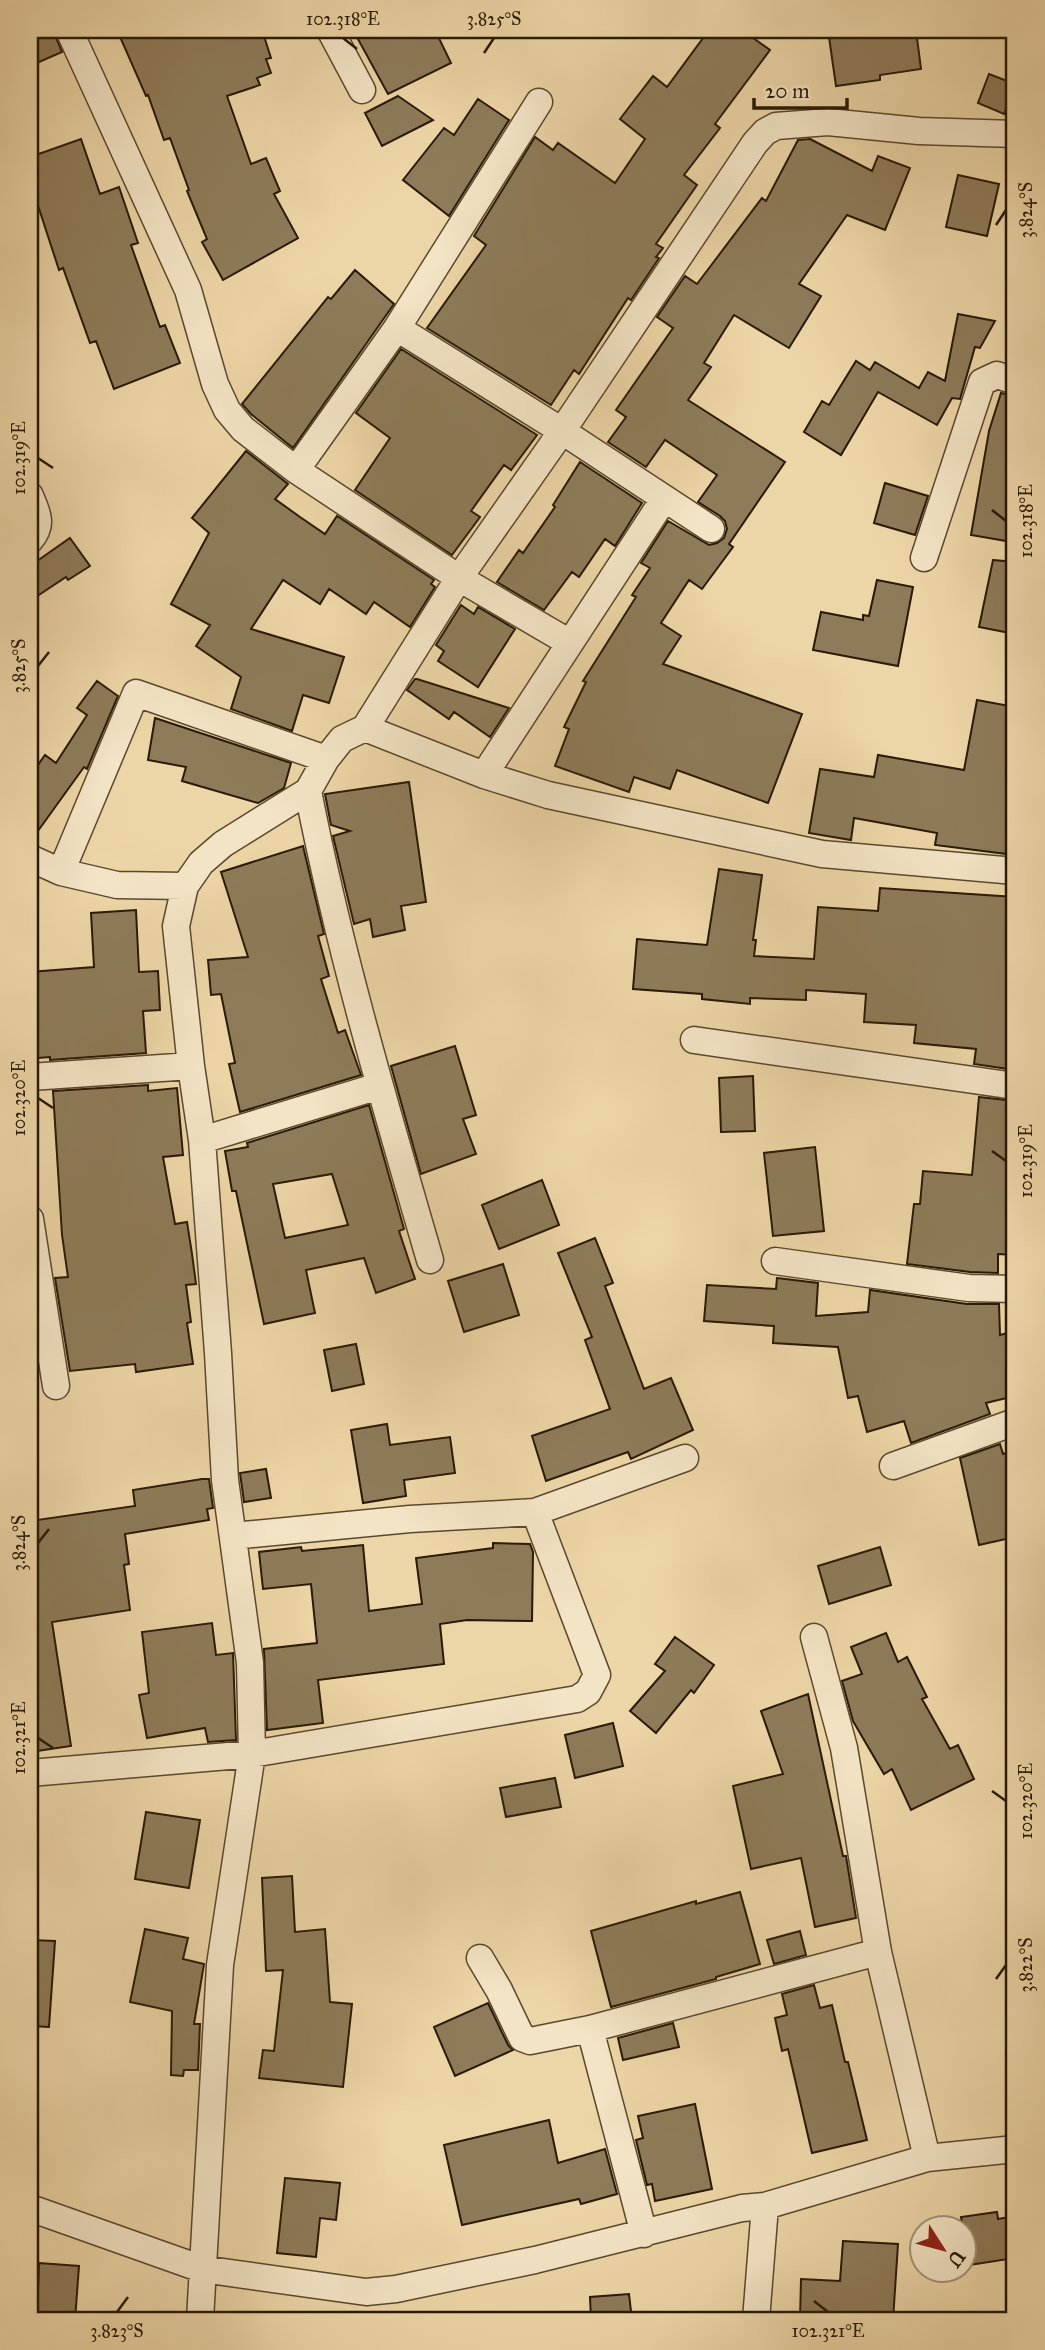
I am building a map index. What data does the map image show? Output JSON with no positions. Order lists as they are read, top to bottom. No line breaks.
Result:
{"scale_bar":"20 m","north":"bottom right","coordinates":["102.318°E","3.825°S","3.824°S","102.319°E","102.320°E","102.321°E","3.822°S","3.823°S"]}
